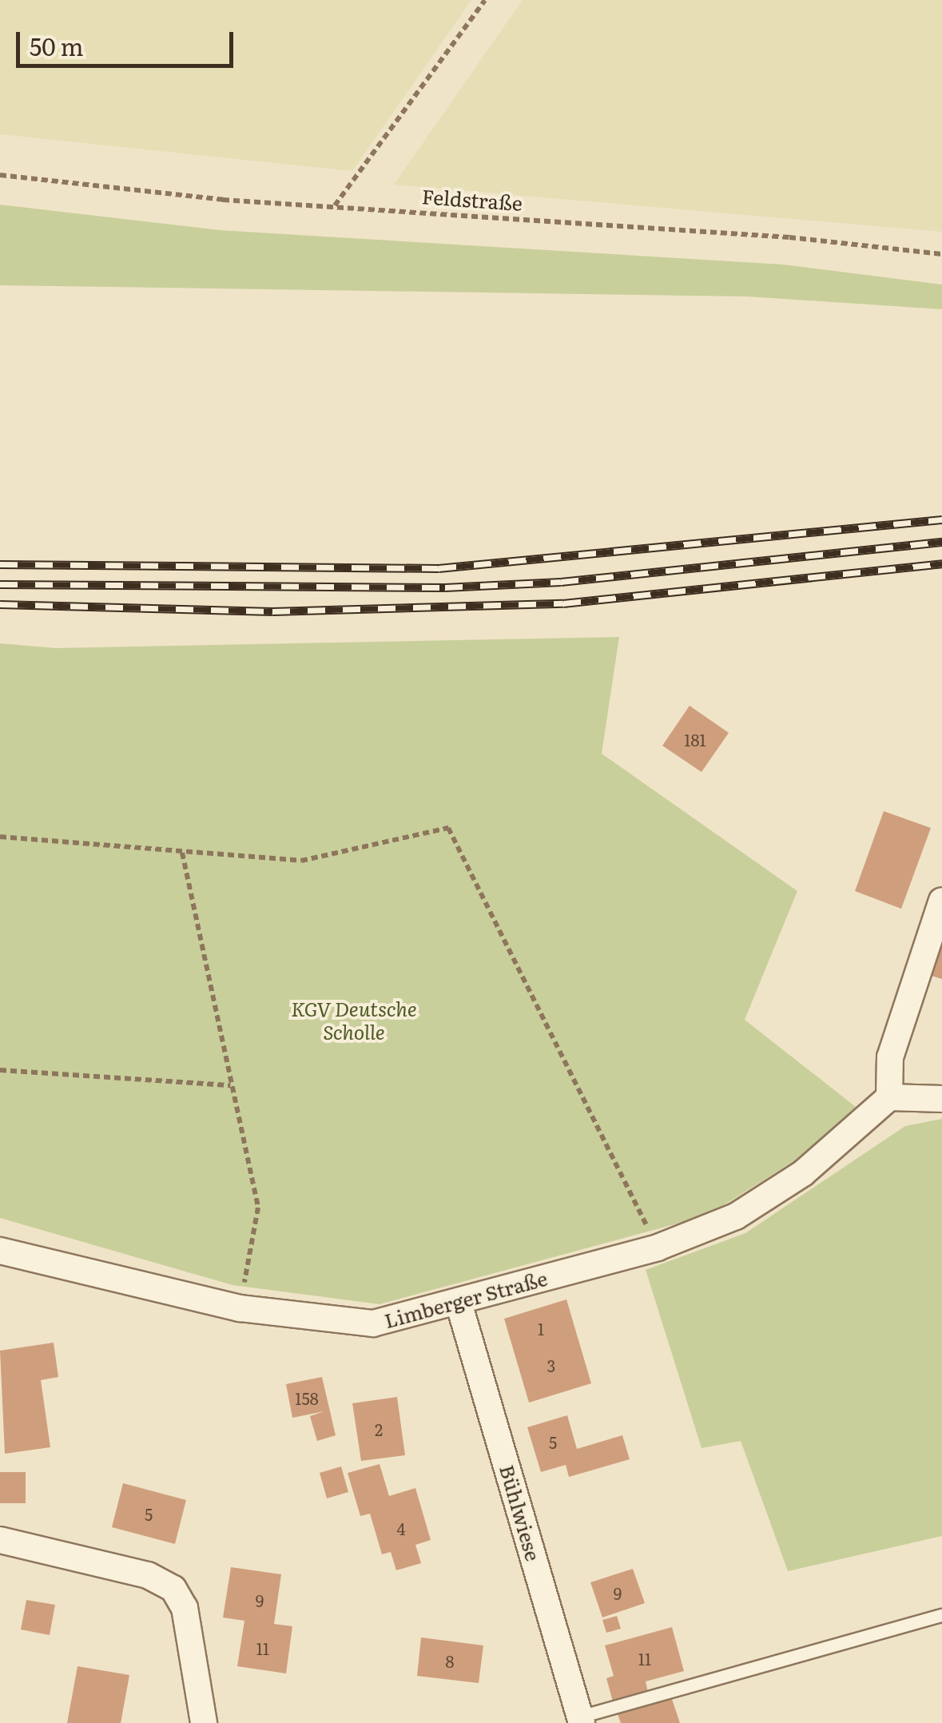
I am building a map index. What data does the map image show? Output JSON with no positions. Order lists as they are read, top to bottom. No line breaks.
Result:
{"streets":{"street":["Limberger Straße","Bühlwiese"],"path":["Feldstraße"]},"crossings":[["Limberger Straße","Bühlwiese"]],"parks":["KGV Deutsche Scholle"],"house_numbers":["181","1","3","158","2","5","5","4","9","9","11","11","8"],"scale_bar":"50 m"}
